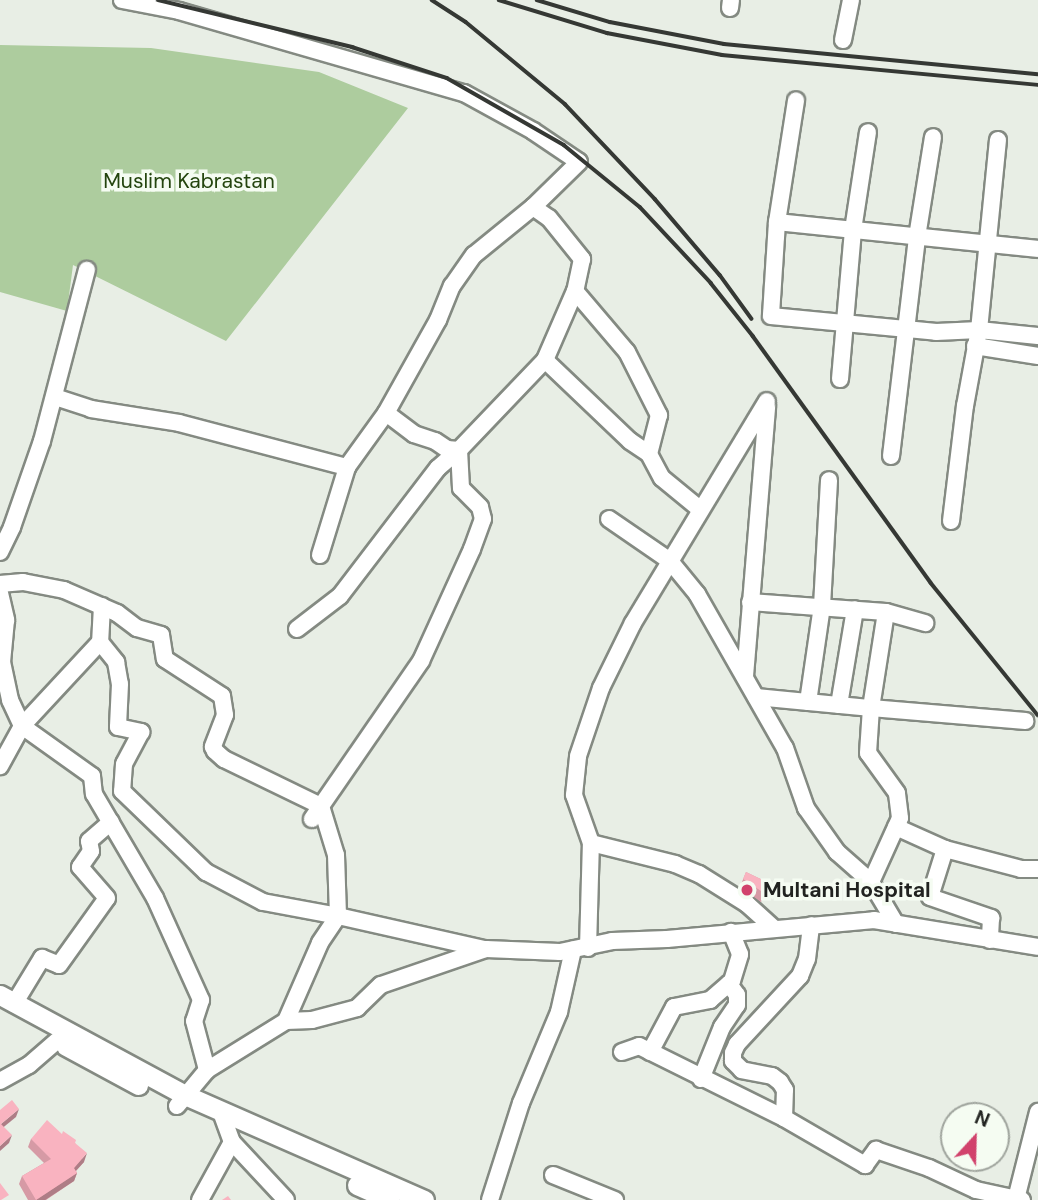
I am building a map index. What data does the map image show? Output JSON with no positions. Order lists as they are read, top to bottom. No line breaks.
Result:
{"parks":["Muslim Kabrastan"],"places":["Multani Hospital"],"north":"top"}
